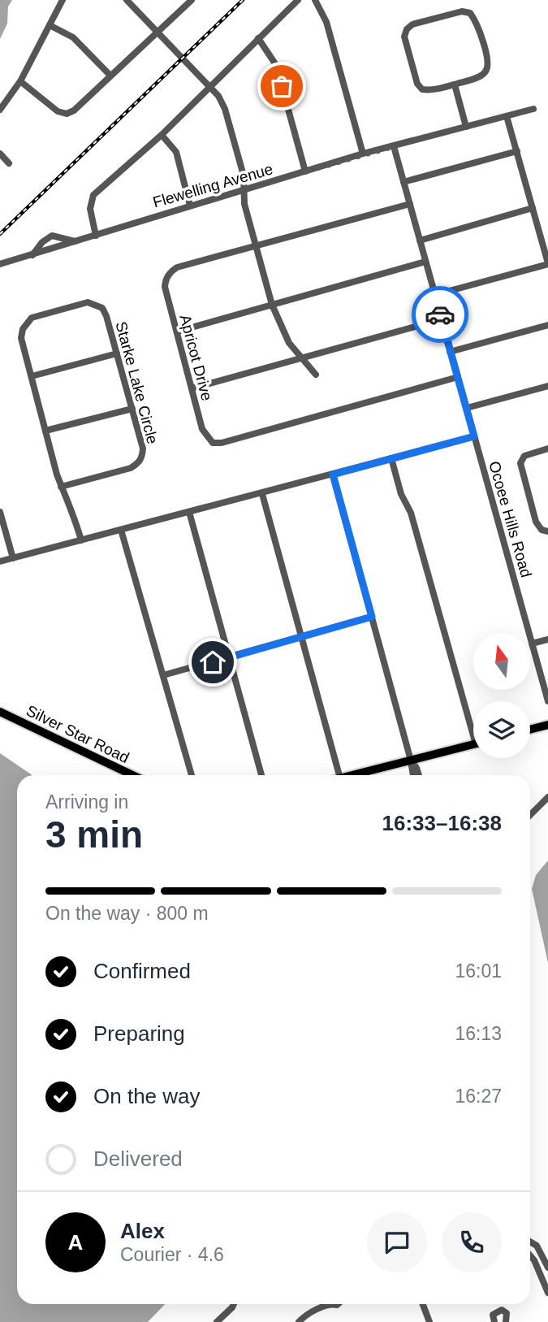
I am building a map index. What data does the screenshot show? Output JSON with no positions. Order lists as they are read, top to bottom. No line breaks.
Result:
{"streets":{"main road":["Silver Star Road"],"street":["Flewelling Avenue","Apricot Drive","Starke Lake Circle","Ocoee Hills Road"]},"crossings":[["Flewelling Avenue","Ocoee Hills Road"],["Apricot Drive","Ocoee Hills Road"]],"north":"top","page":{"heading":["3 min","Arriving in","16:33–16:38"],"panel":["Alex","Courier · 4.6"],"bar":"On the way · 800 m","list":[["Confirmed","16:01"],["Preparing","16:13"],["On the way","16:27"],"Delivered"],"round":"A"}}
